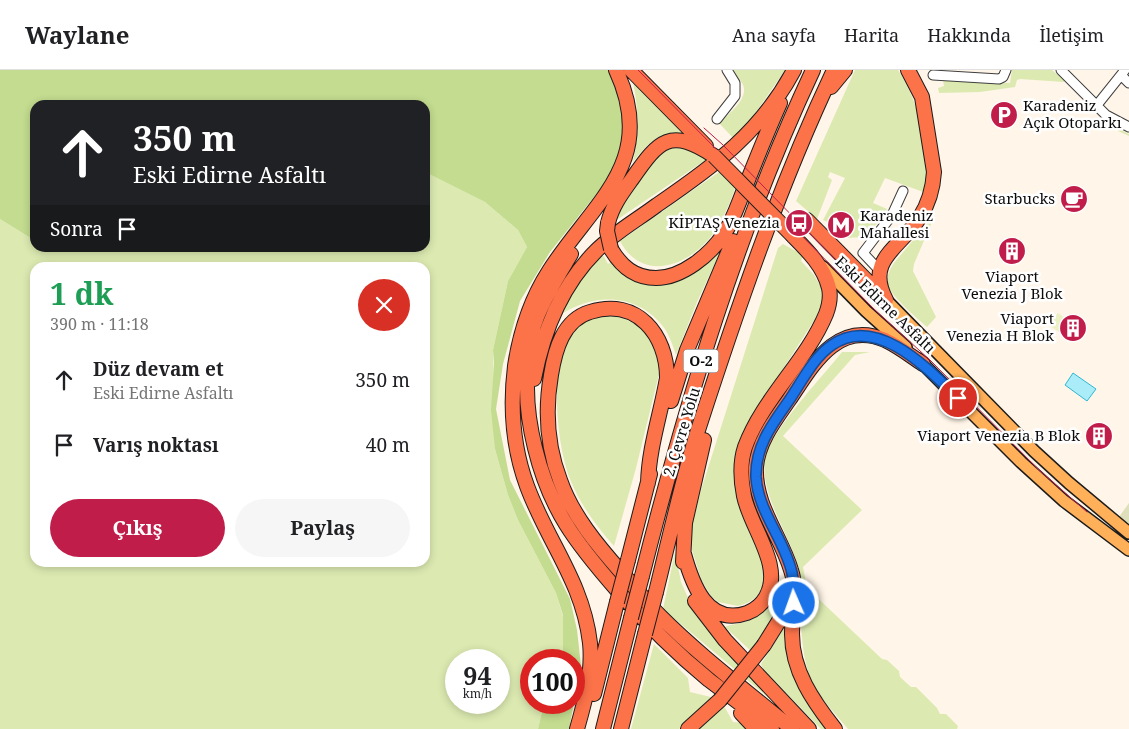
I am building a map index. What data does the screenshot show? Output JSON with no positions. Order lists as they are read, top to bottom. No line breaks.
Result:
{"streets":{"highway":["Eski Edirne Asfaltı","O-2","2. Çevre Yolu"]},"places":{"parking":["Karadeniz Açık Otoparkı"],"cafe":["Starbucks"],"bus stop":["KİPTAŞ Venezia"],"metro station":["Karadeniz Mahallesi"],"building":["Viaport Venezia J Blok","Viaport Venezia H Blok","Viaport Venezia B Blok"]},"page":{"header":"Waylane","nav":["Ana sayfa","Harita","Hakkında","İletişim"],"turn":["350 m","Eski Edirne Asfaltı"],"then":"Sonra","heading":["1 dk","390 m · 11:18"],"list":[{"name":"Düz devam et","note":"Eski Edirne Asfaltı","value":"350 m"},{"name":"Varış noktası","value":"40 m"}],"buttons":["Çıkış","Paylaş"],"speed":"94 km/h","limit":"100"}}
